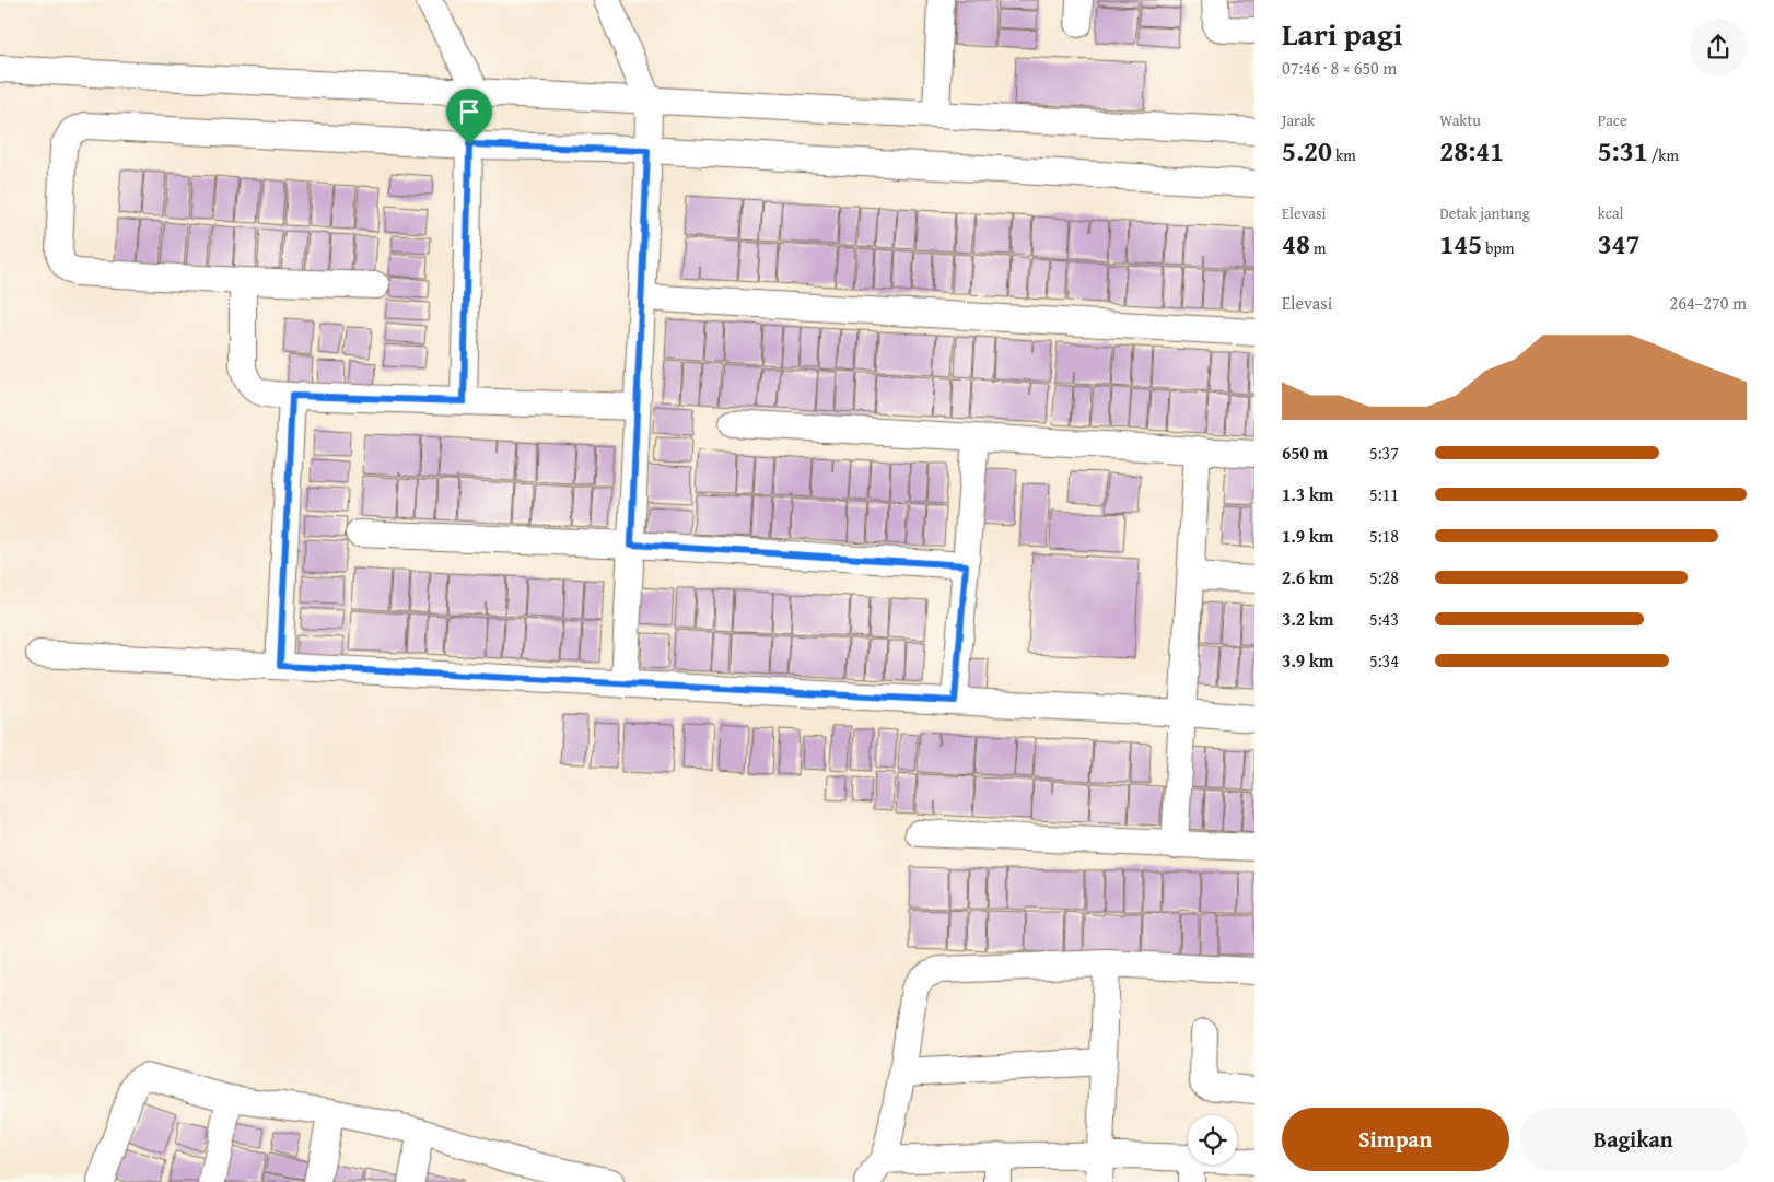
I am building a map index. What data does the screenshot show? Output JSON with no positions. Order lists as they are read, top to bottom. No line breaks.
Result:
{"page":{"heading":["Lari pagi","07:46 · 8 × 650 m"],"stats":[["Jarak","5.20 km"],["Waktu","28:41"],["Pace","5:31 /km"],["Elevasi","48 m"],["Detak jantung","145 bpm"],["kcal","347"]],"chart":["Elevasi","264–270 m"],"list":[{"name":"650 m","note":"5:37"},{"name":"1.3 km","note":"5:11"},{"name":"1.9 km","note":"5:18"},{"name":"2.6 km","note":"5:28"},{"name":"3.2 km","note":"5:43"},{"name":"3.9 km","note":"5:34"}],"buttons":["Simpan","Bagikan"]}}
